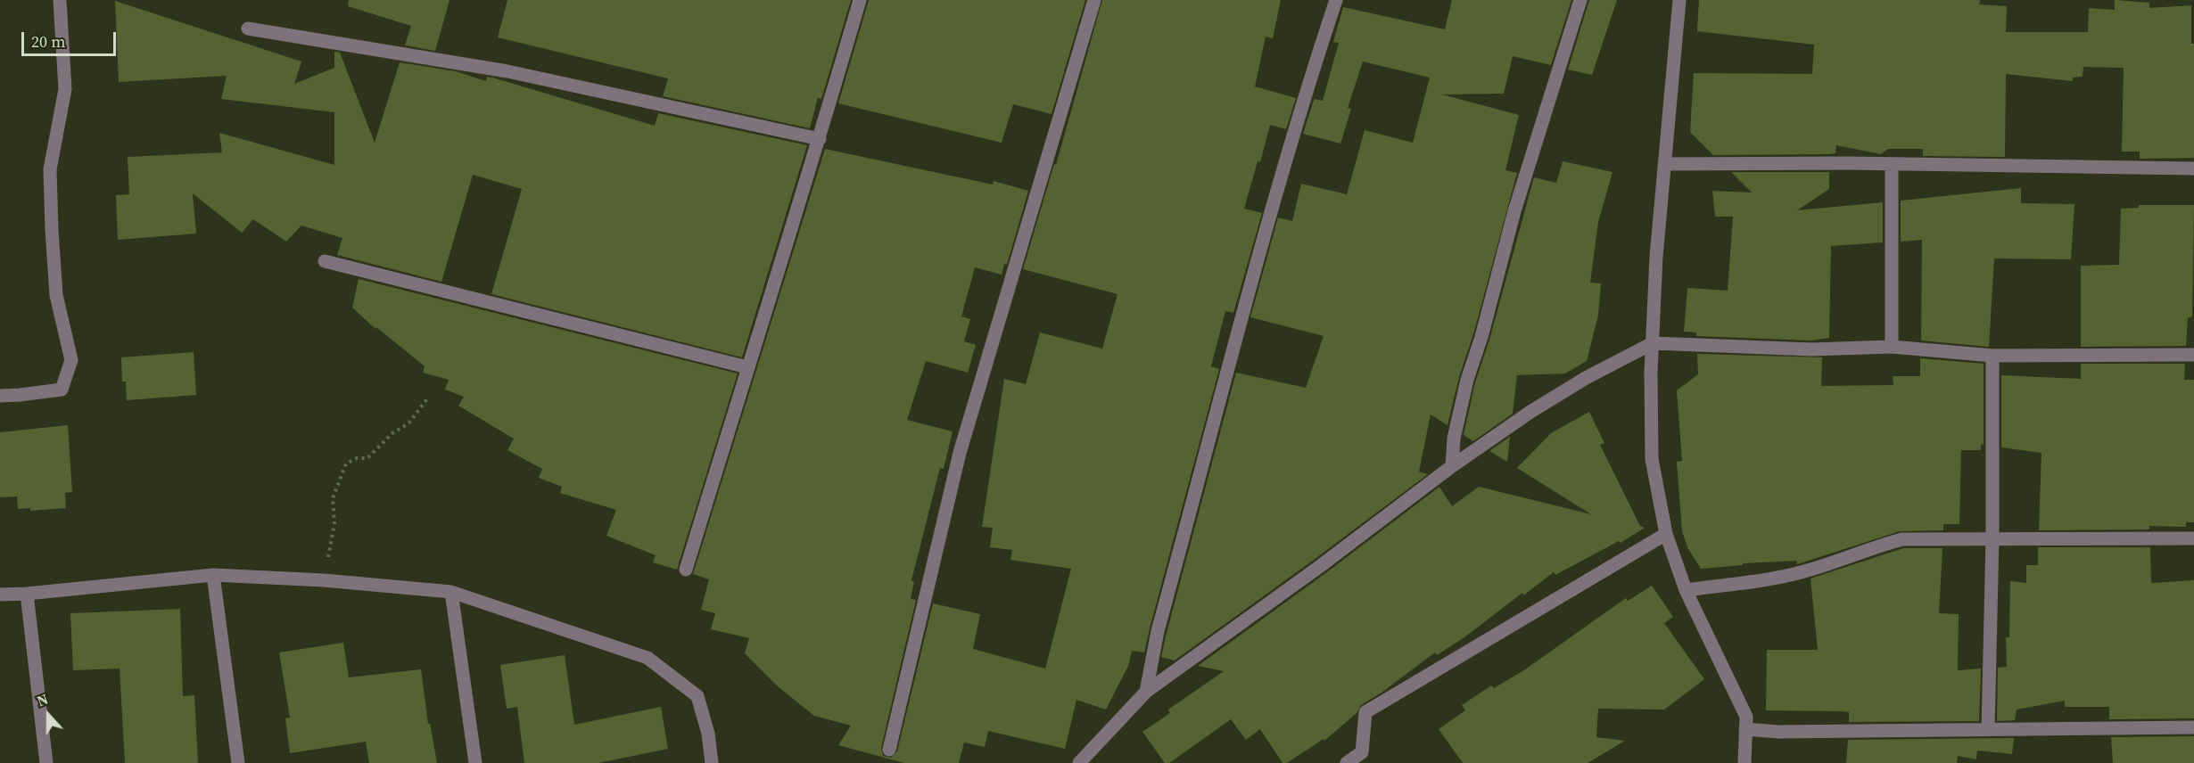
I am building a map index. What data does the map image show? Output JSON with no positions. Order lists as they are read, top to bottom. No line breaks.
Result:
{"scale_bar":"20 m","north":"top"}
